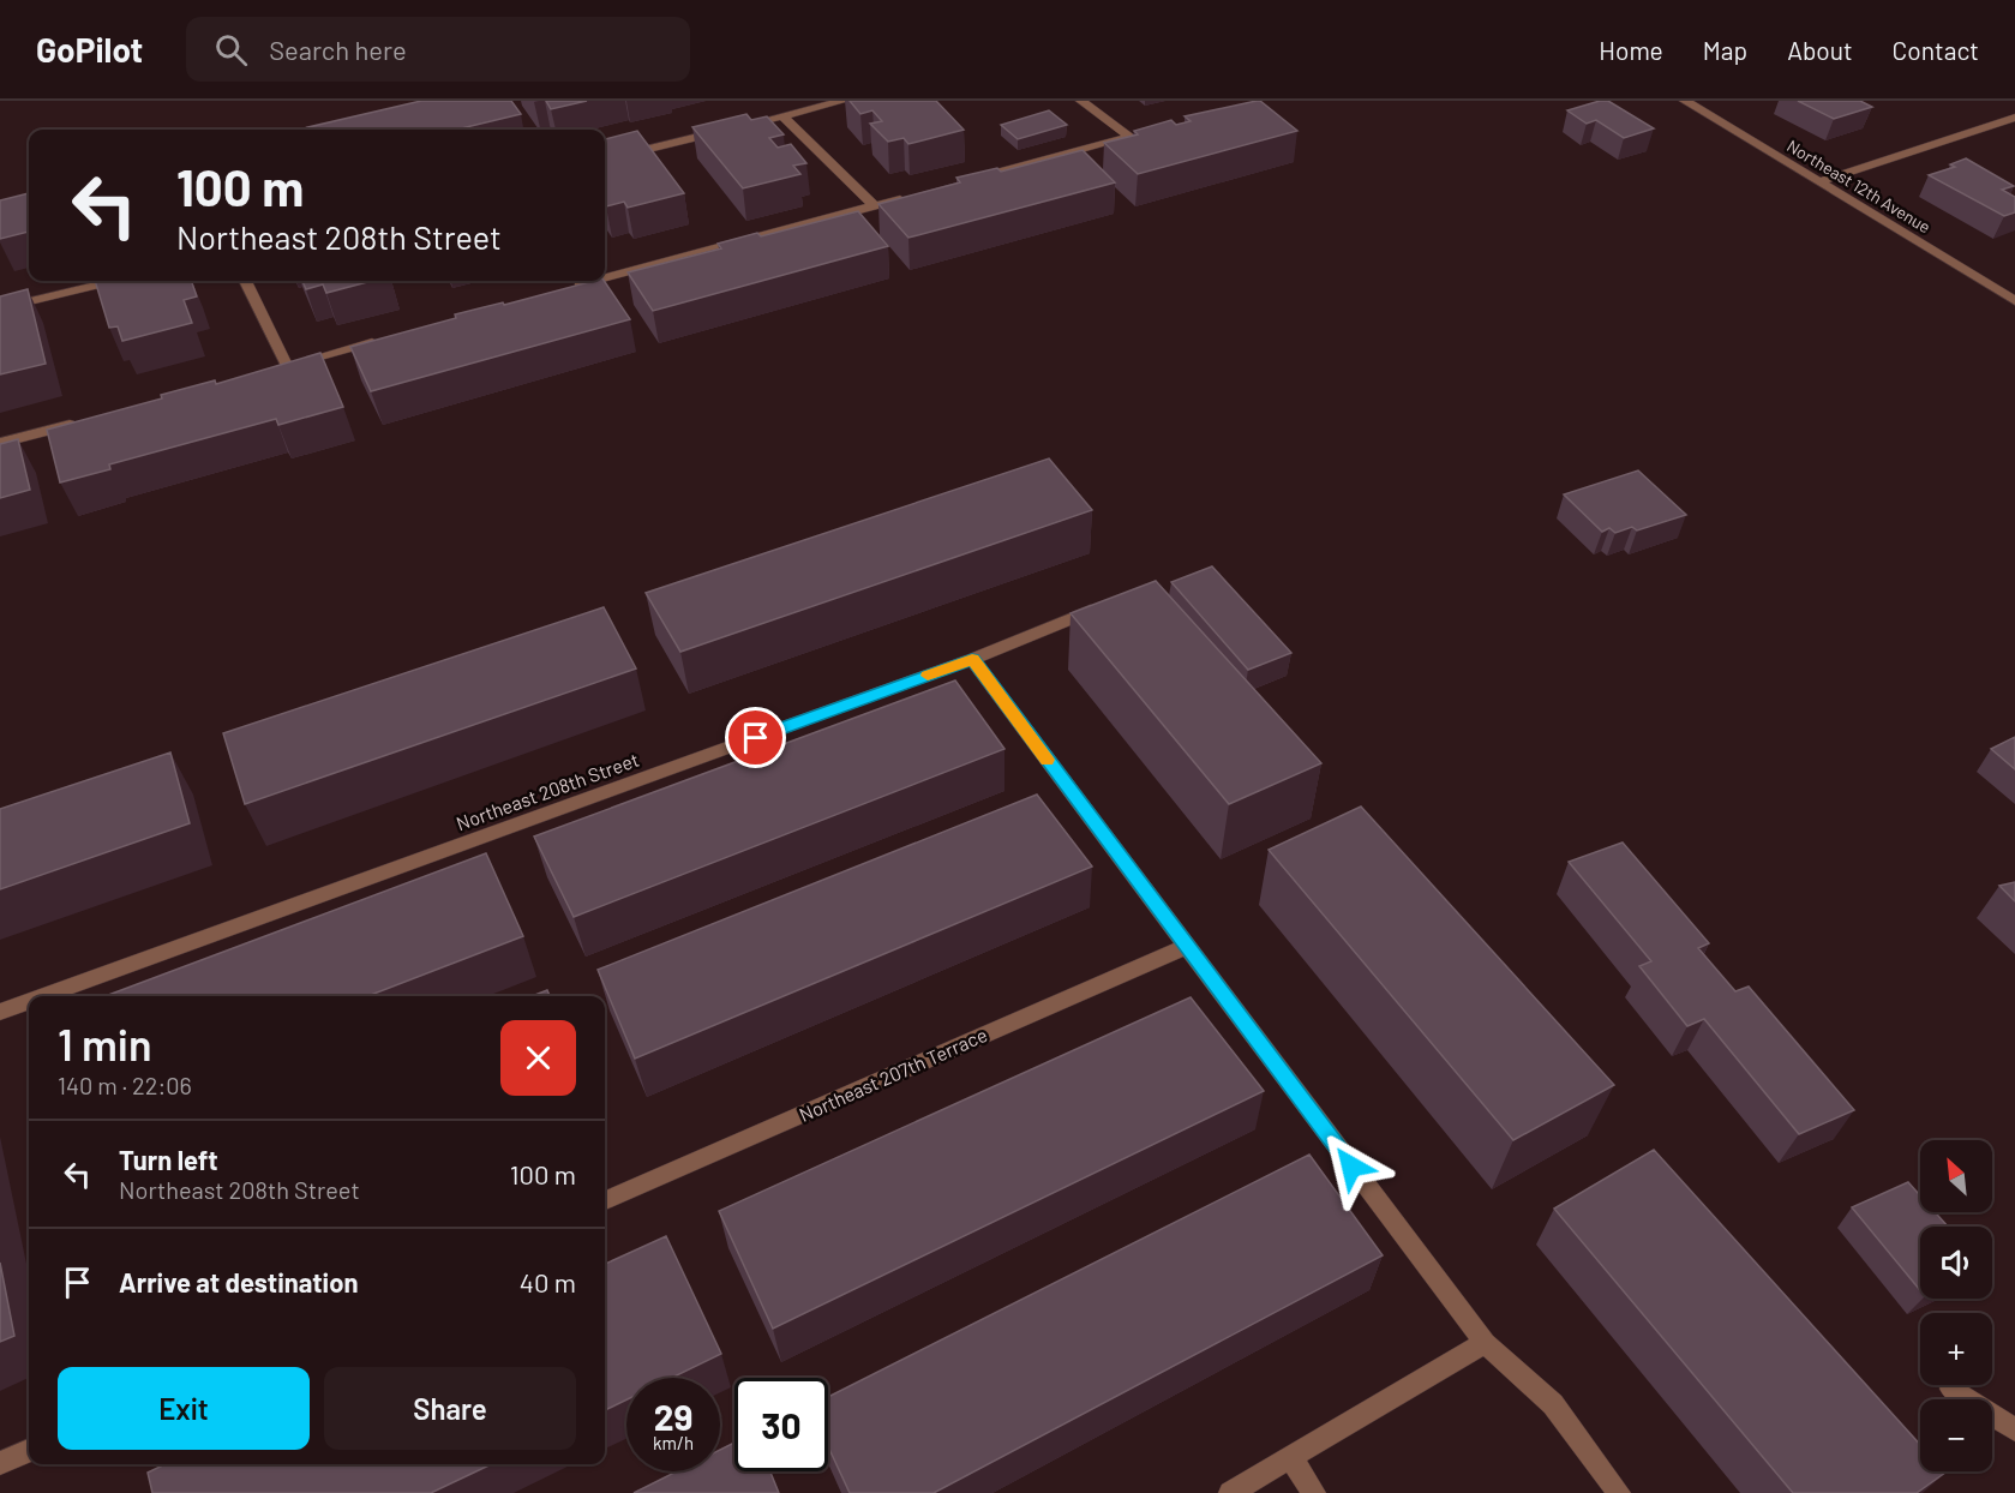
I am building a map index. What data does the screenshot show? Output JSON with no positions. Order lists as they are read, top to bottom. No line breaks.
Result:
{"streets":{"street":["Northeast 12th Avenue","Northeast 208th Street","Northeast 207th Terrace"]},"north":"top left","page":{"header":"GoPilot","search":"Search here","nav":["Home","Map","About","Contact"],"turn":["100 m","Northeast 208th Street"],"heading":["1 min","140 m · 22:06"],"list":[{"name":"Turn left","note":"Northeast 208th Street","value":"100 m"},{"name":"Arrive at destination","value":"40 m"}],"map_buttons":["+","−"],"buttons":["Exit","Share"],"speed":"29 km/h","limit":"30"}}
